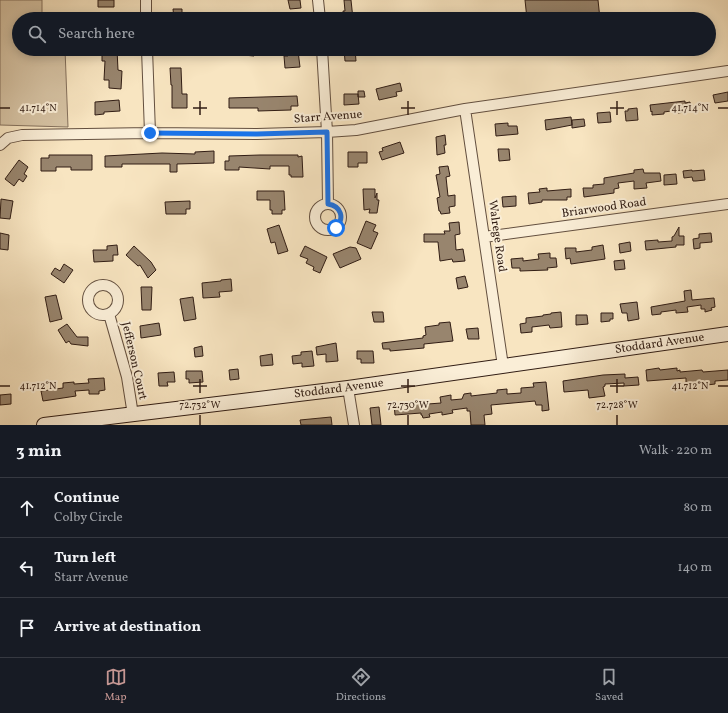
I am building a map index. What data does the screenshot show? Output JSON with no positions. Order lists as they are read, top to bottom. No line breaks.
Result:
{"streets":{"street":["Starr Avenue","Briarwood Road","Walrege Road","Stoddard Avenue","Jefferson Court"]},"crossings":[["Starr Avenue","Walrege Road"],["Briarwood Road","Walrege Road"],["Walrege Road","Stoddard Avenue"],["Stoddard Avenue","Jefferson Court"]],"page":{"search":"Search here","heading":["3 min","Walk · 220 m"],"list":[["Continue","Colby Circle","80 m"],["Turn left","Starr Avenue","140 m"],"Arrive at destination"],"nav":["Map","Directions","Saved"]},"coordinates":["41.714°N","41.712°N","72.732°W","72.730°W","72.728°W"]}
